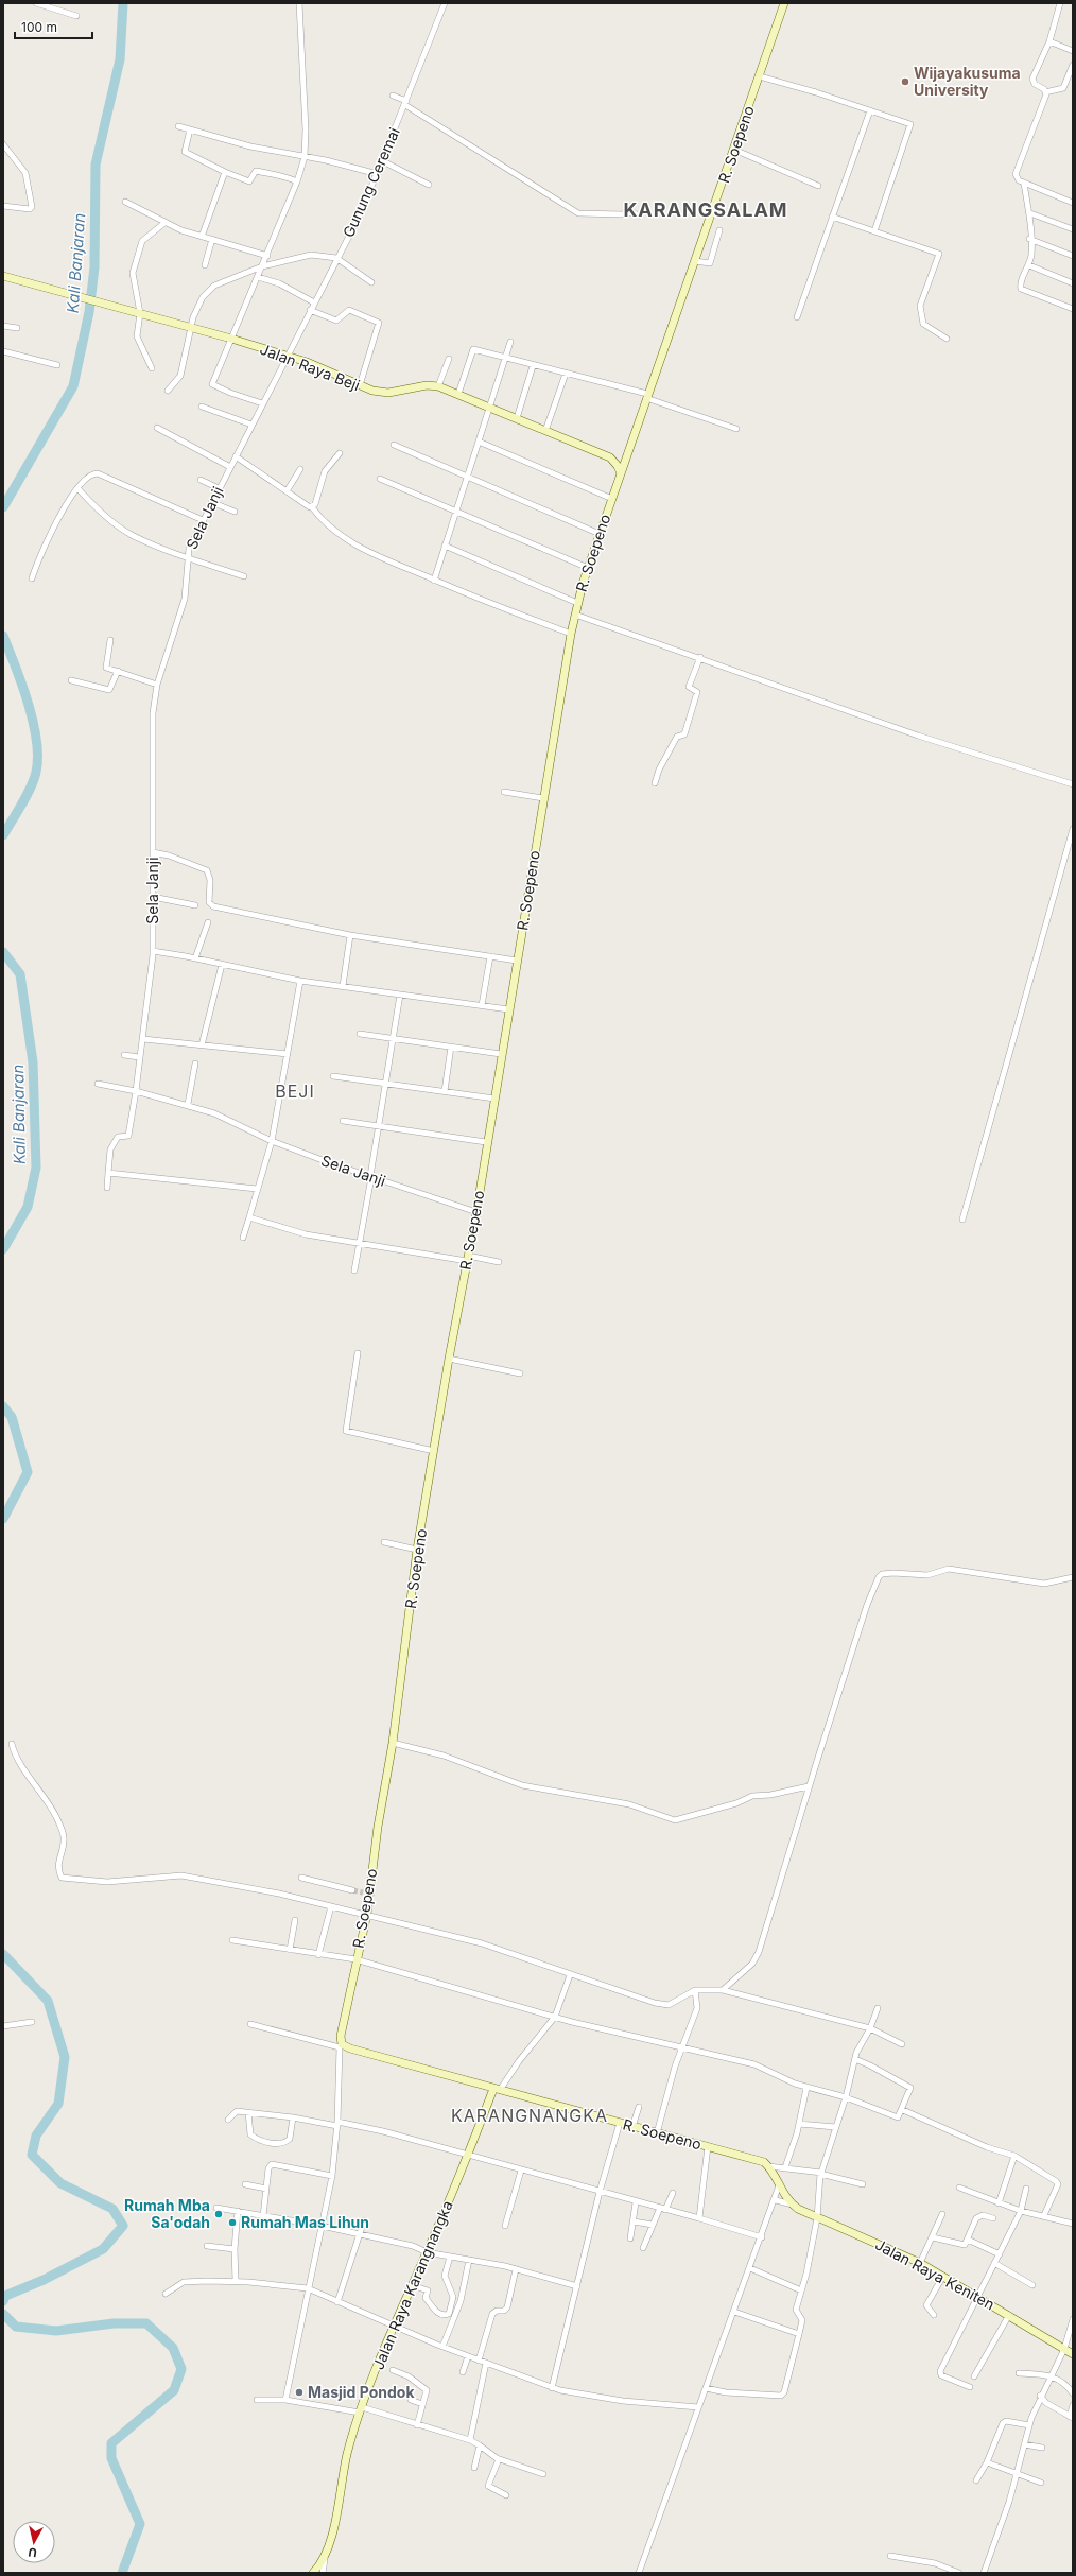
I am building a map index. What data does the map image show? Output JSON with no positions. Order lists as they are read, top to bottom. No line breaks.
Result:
{"streets":{"street":["R. Soepeno","Gunung Ceremai","Jalan Raya Beji","Sela Janji","Jalan Raya Keniten","Jalan Raya Karangnangka"]},"crossings":[["R. Soepeno","Sela Janji"],["R. Soepeno","Jalan Raya Karangnangka"],["Gunung Ceremai","Jalan Raya Beji"],["Gunung Ceremai","Sela Janji"],["Jalan Raya Beji","Sela Janji"]],"districts":["KARANGSALAM","BEJI","KARANGNANGKA"],"water":["Kali Banjaran"],"places":["Wijayakusuma University","Rumah Mba Sa'odah","Rumah Mas Lihun","Masjid Pondok"],"scale_bar":"100 m","north":"bottom"}
